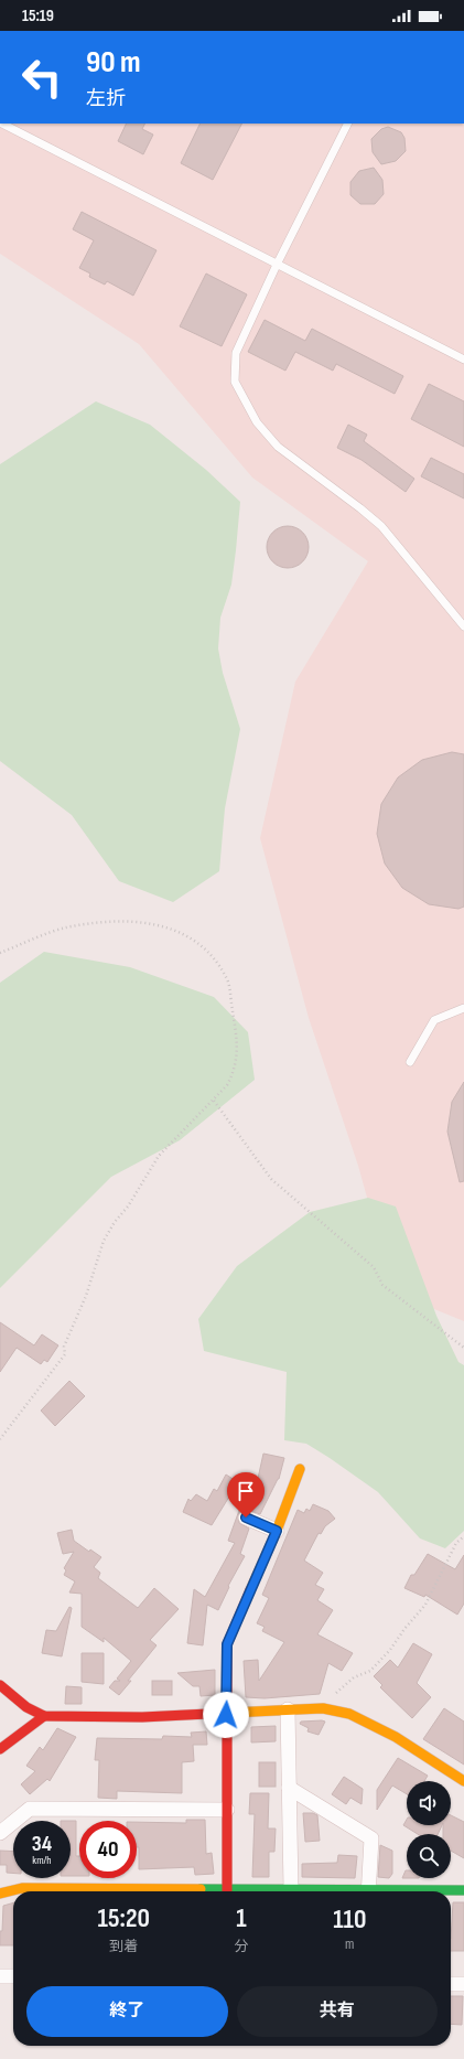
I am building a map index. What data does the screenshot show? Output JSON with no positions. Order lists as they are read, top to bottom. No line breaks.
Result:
{"page":{"status":"15:19","turn":["90 m","左折"],"speed":"34 km/h","limit":"40","eta":["15:20","到着","1","分","110","m"],"buttons":["終了","共有"]}}
